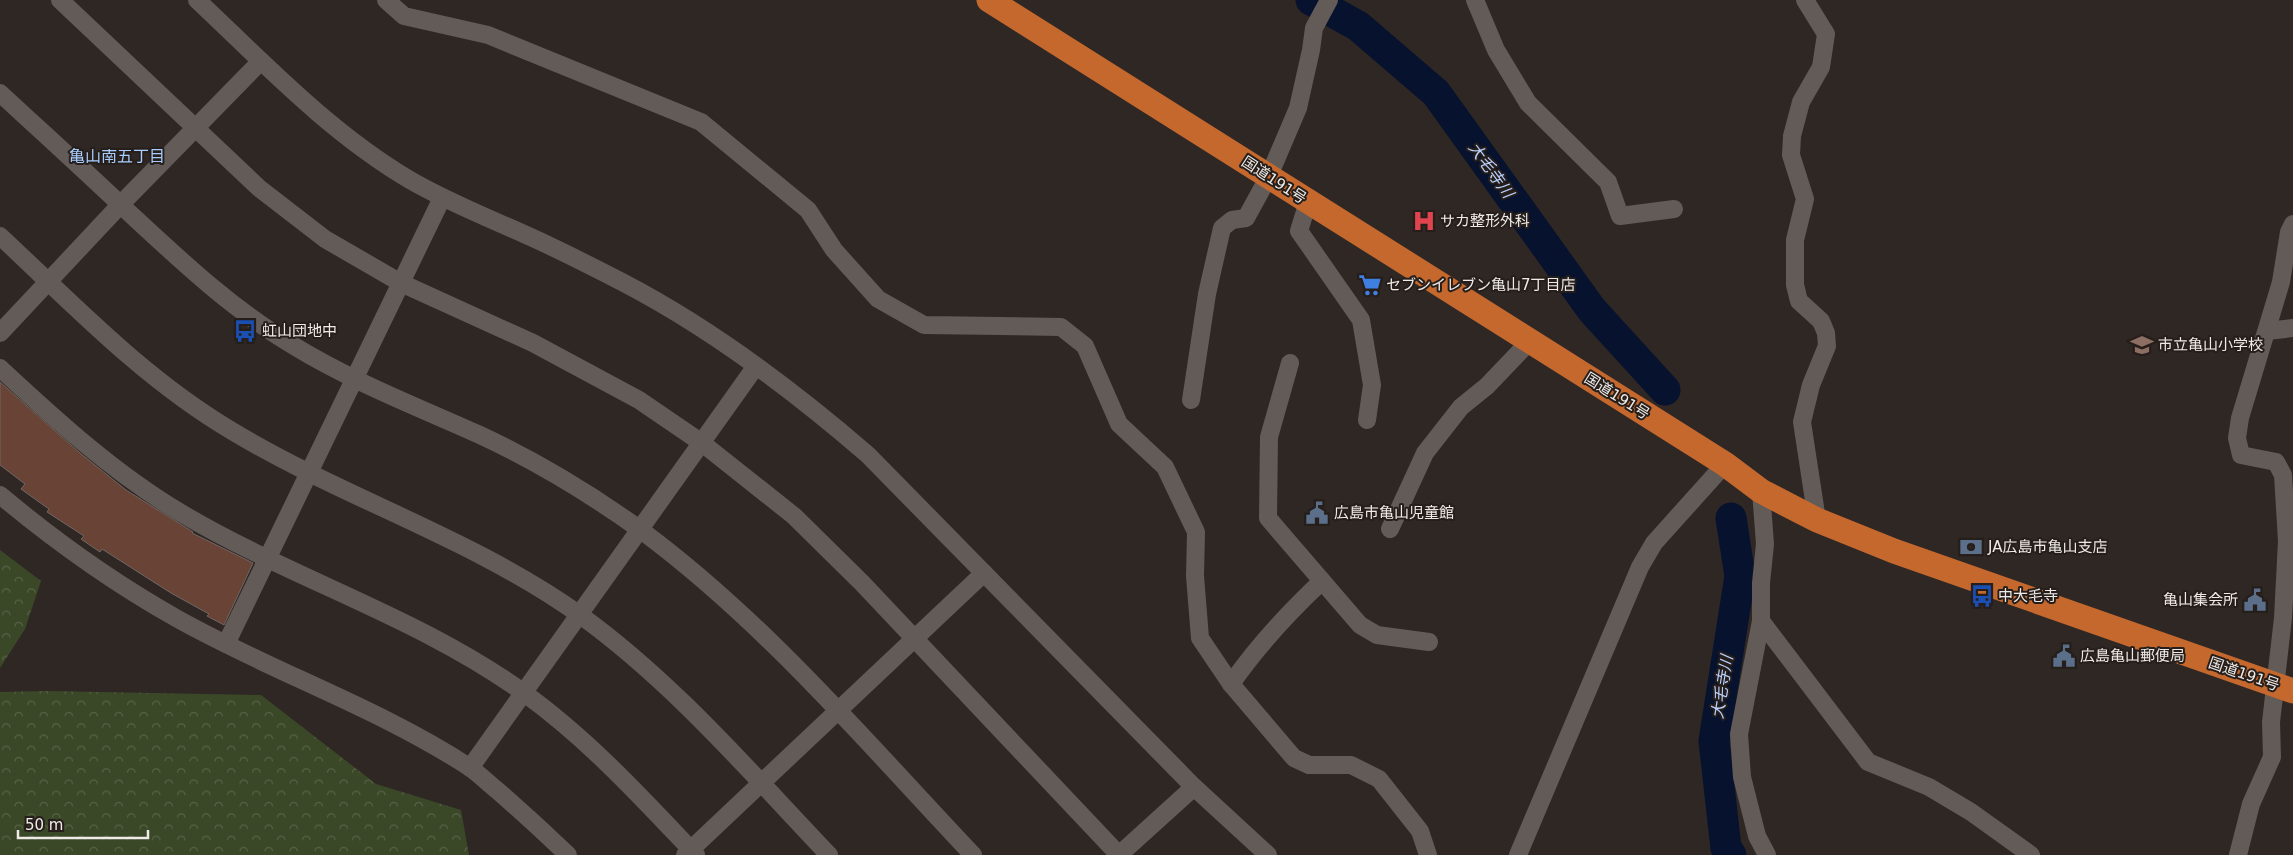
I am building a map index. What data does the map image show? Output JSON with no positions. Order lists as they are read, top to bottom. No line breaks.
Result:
{"streets":{"highway":["国道191号"]},"districts":["亀山南五丁目"],"water":["大毛寺川"],"places":{"hospital":["サカ整形外科"],"supermarket":["セブンイレブン亀山7丁目店"],"bus stop":["虹山団地中","中大毛寺"],"school or university":["市立亀山小学校"],"public building":["広島市亀山児童館","亀山集会所","広島亀山郵便局"],"bank":["JA広島市亀山支店"]},"scale_bar":"50 m"}
